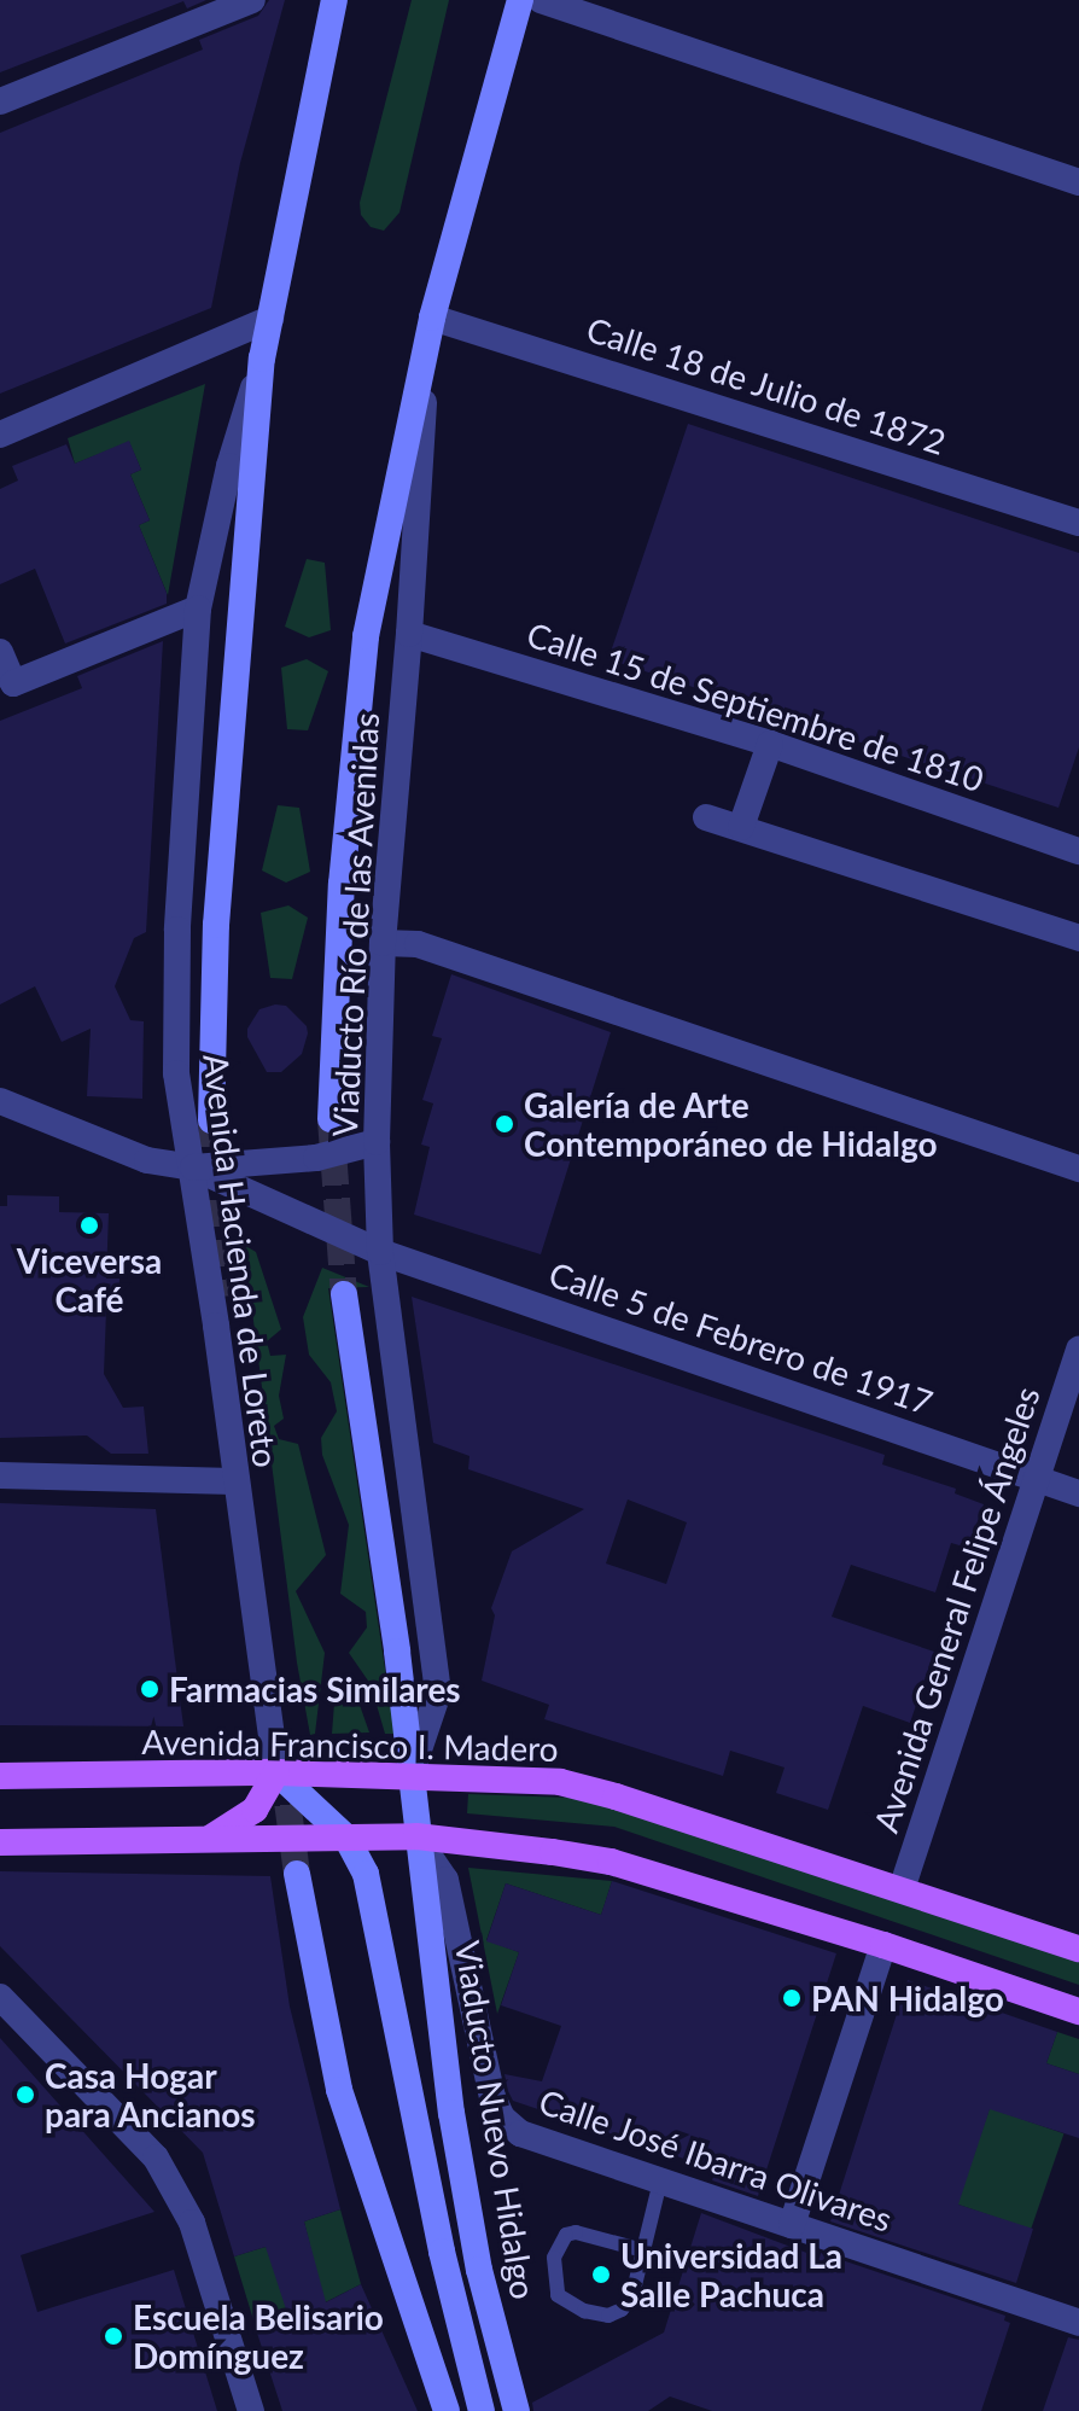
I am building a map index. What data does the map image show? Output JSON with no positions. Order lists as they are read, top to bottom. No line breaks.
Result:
{"streets":{"main road":["Viaducto Río de las Avenidas","Avenida Francisco I. Madero","Viaducto Nuevo Hidalgo"],"street":["Calle 18 de Julio de 1872","Calle 15 de Septiembre de 1810","Avenida Hacienda de Loreto","Calle 5 de Febrero de 1917","Avenida General Felipe Ángeles","Calle José Ibarra Olivares"]},"crossings":[["Calle 18 de Julio de 1872","Viaducto Río de las Avenidas"],["Calle 15 de Septiembre de 1810","Viaducto Río de las Avenidas"],["Viaducto Río de las Avenidas","Calle 5 de Febrero de 1917"],["Viaducto Río de las Avenidas","Avenida Francisco I. Madero"],["Viaducto Río de las Avenidas","Viaducto Nuevo Hidalgo"],["Viaducto Río de las Avenidas","Calle José Ibarra Olivares"],["Avenida Hacienda de Loreto","Calle 5 de Febrero de 1917"],["Avenida Hacienda de Loreto","Avenida Francisco I. Madero"],["Calle 5 de Febrero de 1917","Avenida General Felipe Ángeles"],["Avenida General Felipe Ángeles","Avenida Francisco I. Madero"],["Viaducto Nuevo Hidalgo","Calle José Ibarra Olivares"]],"places":["Galería de Arte Contemporáneo de Hidalgo","Viceversa Café","Farmacias Similares","PAN Hidalgo","Casa Hogar para Ancianos","Universidad La Salle Pachuca","Escuela Belisario Domínguez"]}
